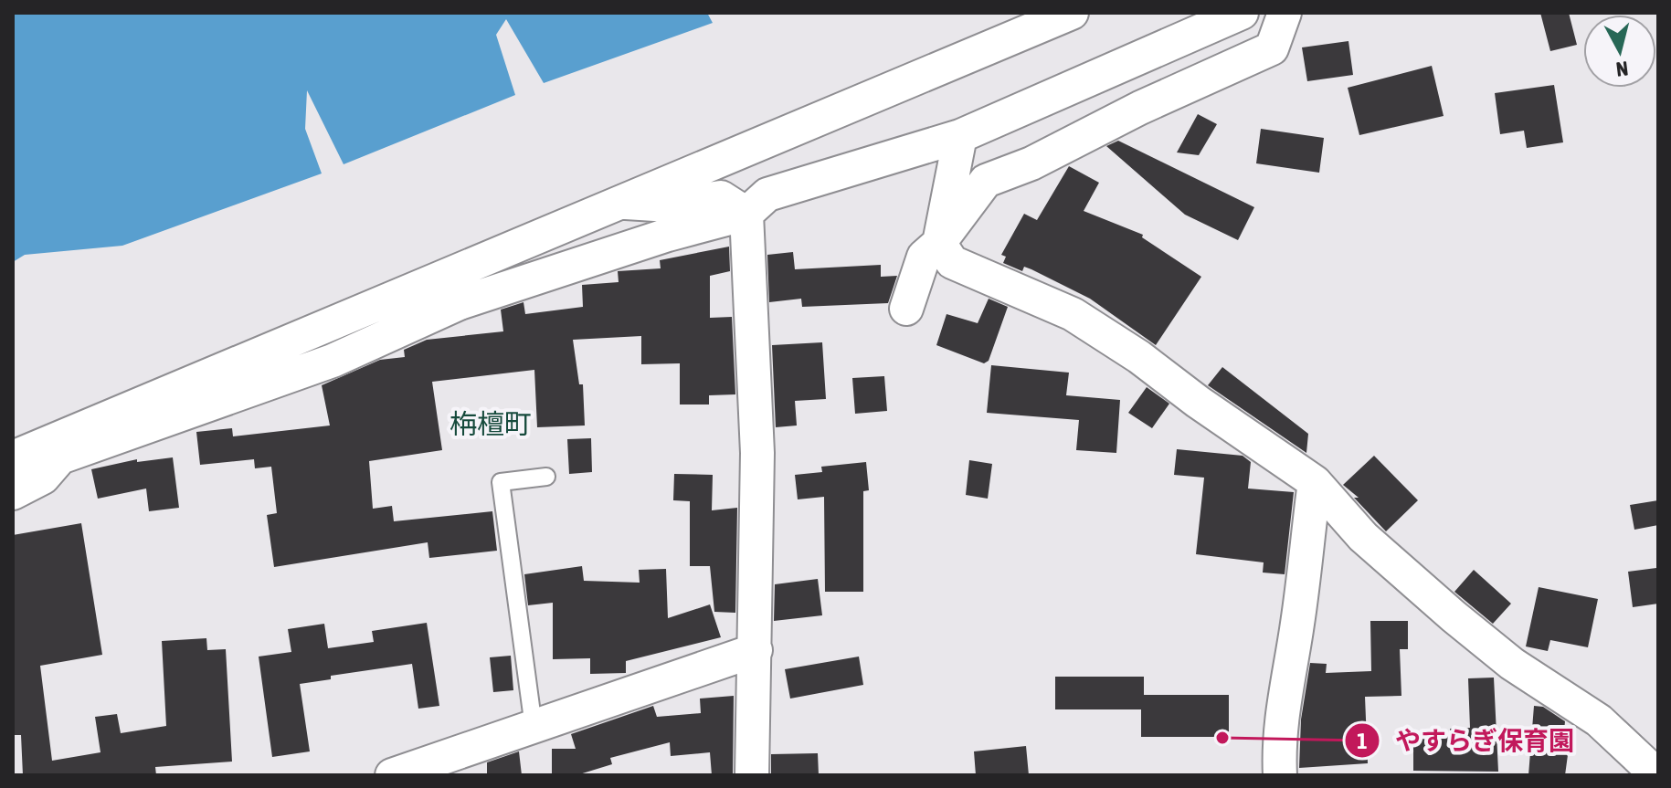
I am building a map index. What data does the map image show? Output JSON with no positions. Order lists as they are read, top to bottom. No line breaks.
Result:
{"districts":["栴檀町"],"places":["やすらぎ保育園"],"north":"bottom"}
